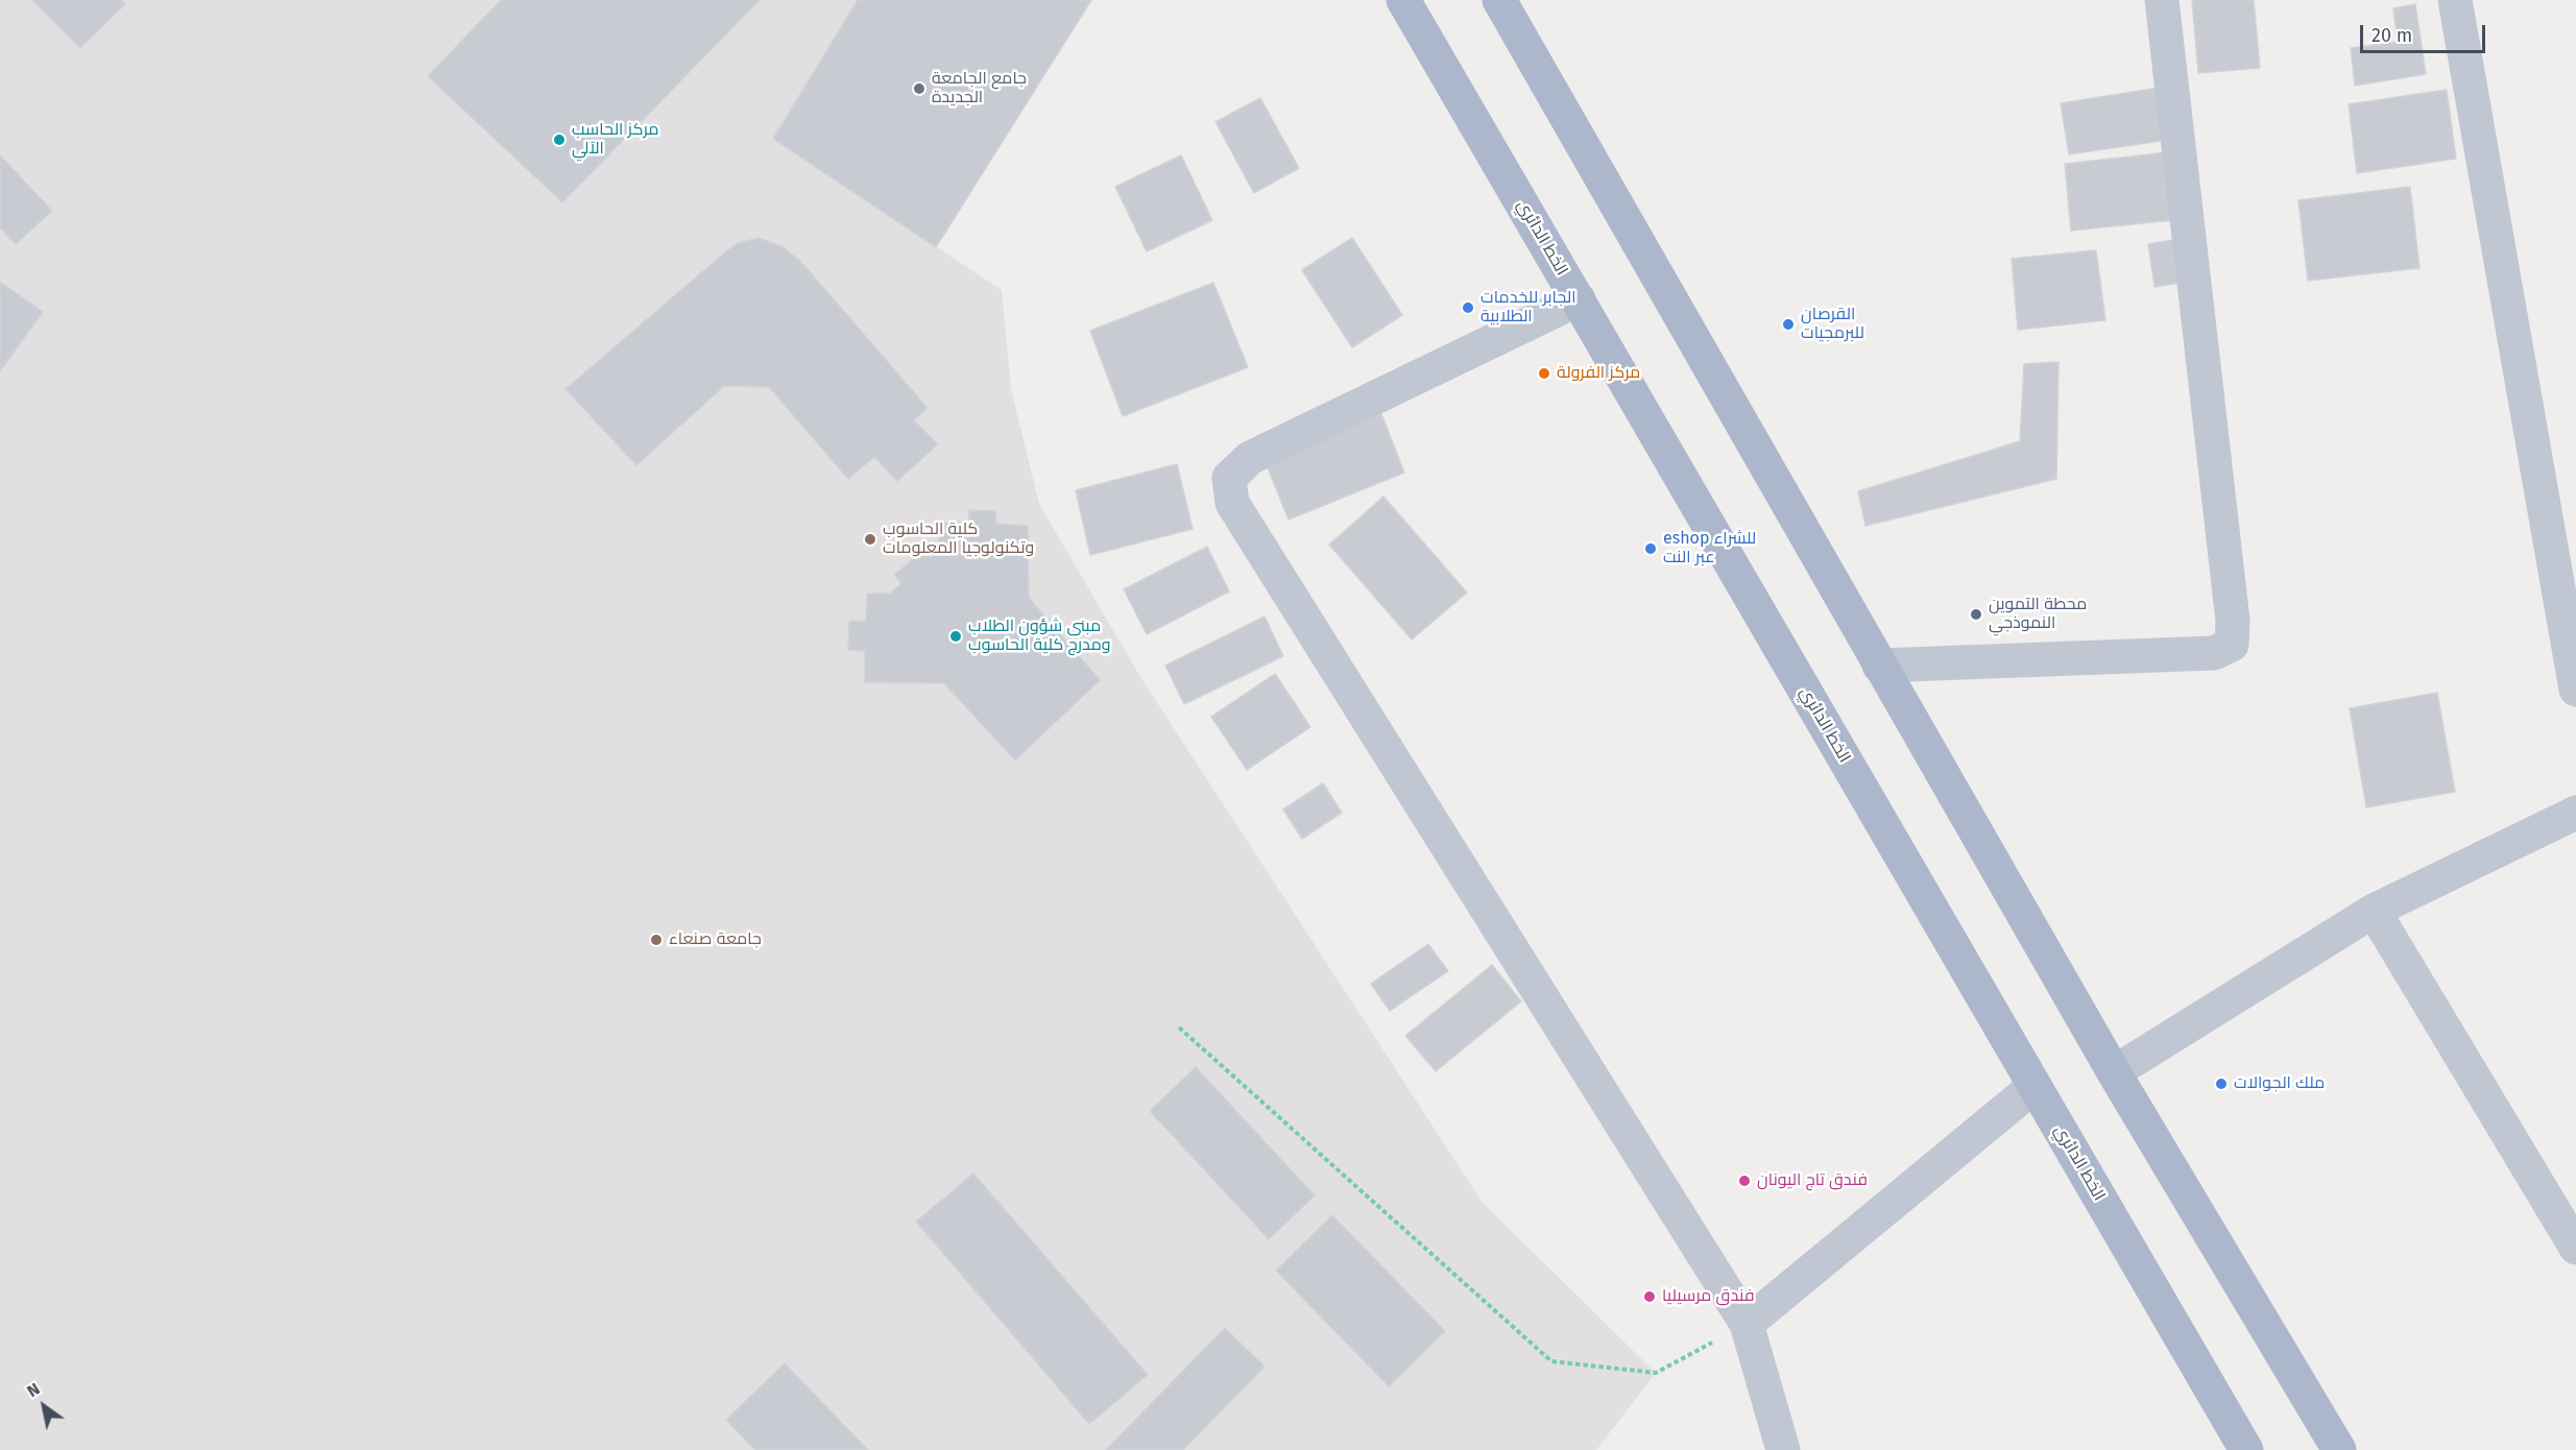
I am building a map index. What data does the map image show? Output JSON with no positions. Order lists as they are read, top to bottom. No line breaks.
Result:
{"streets":{"main road":["الخط الدائري"]},"places":["جامع الجامعة الجديدة","مركز الحاسب الآلي","الجابر للخدمات الطلابية","القرصان للبرمجيات","مركز الفرولة","كلية الحاسوب وتكنولوجيا المعلومات","eshop للشراء عبر النت","محطة التموين النموذجي","مبنى شؤون الطلاب ومدرج كلية الحاسوب","جامعة صنعاء","ملك الجوالات","فندق تاج اليونان","فندق مرسيليا"],"scale_bar":"20 m","north":"top left"}
